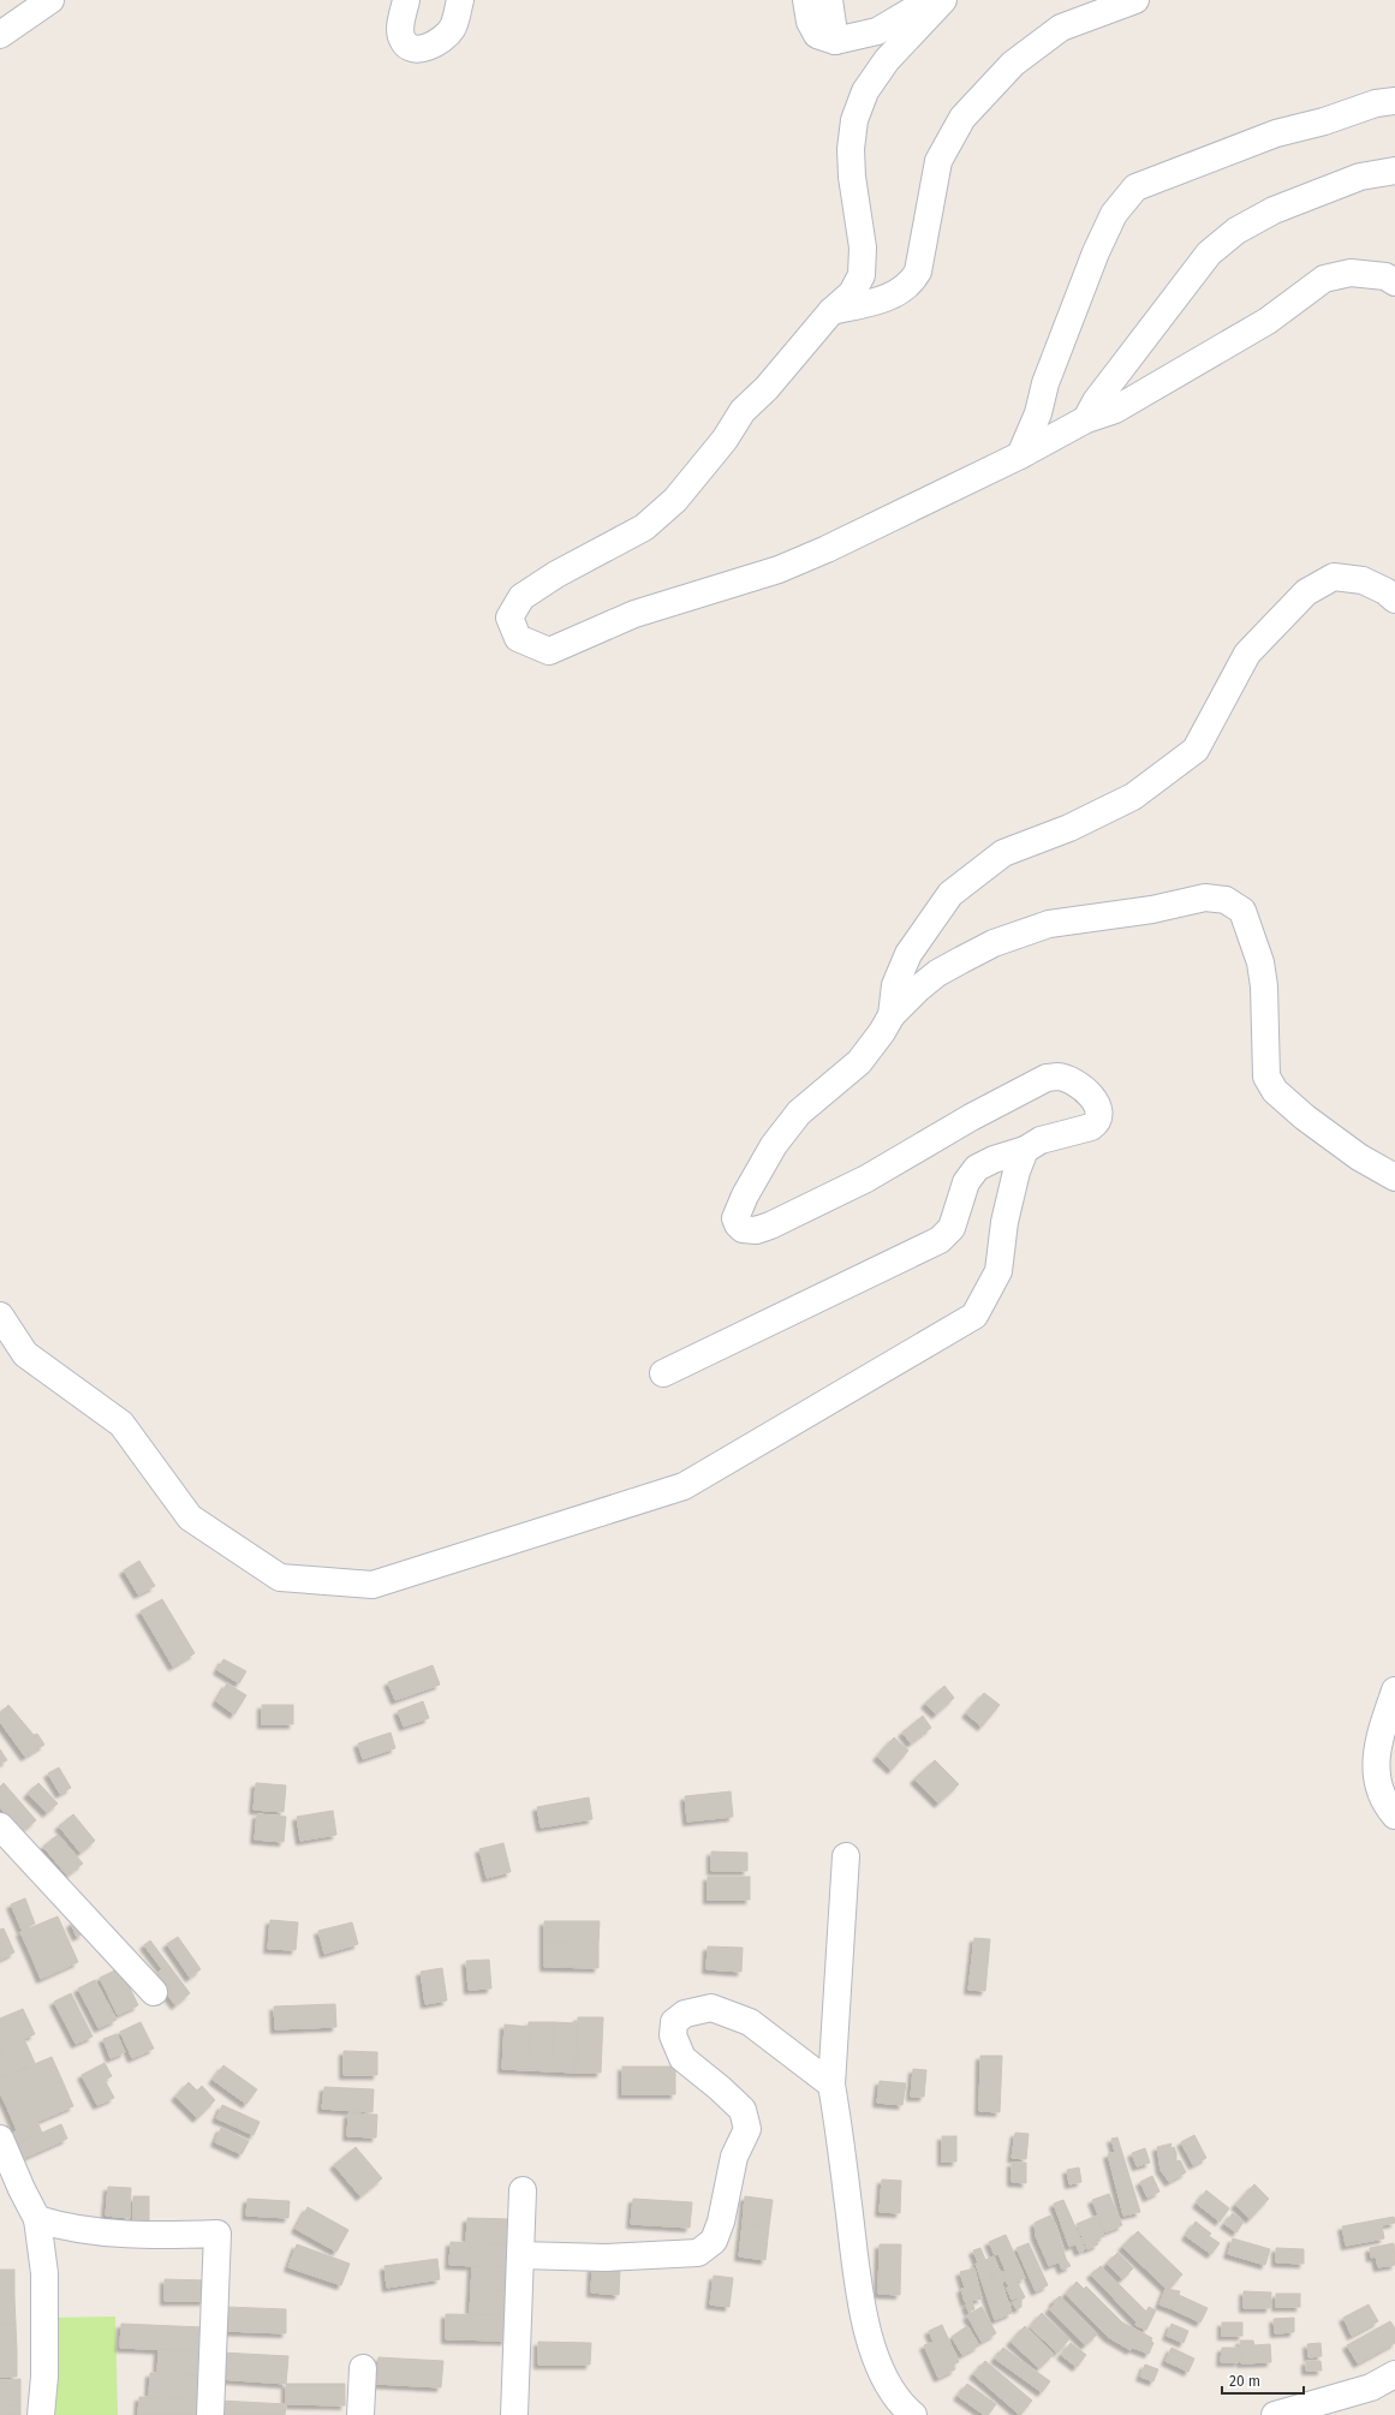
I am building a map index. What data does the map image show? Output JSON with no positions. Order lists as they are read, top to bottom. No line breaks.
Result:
{"scale_bar":"20 m"}
